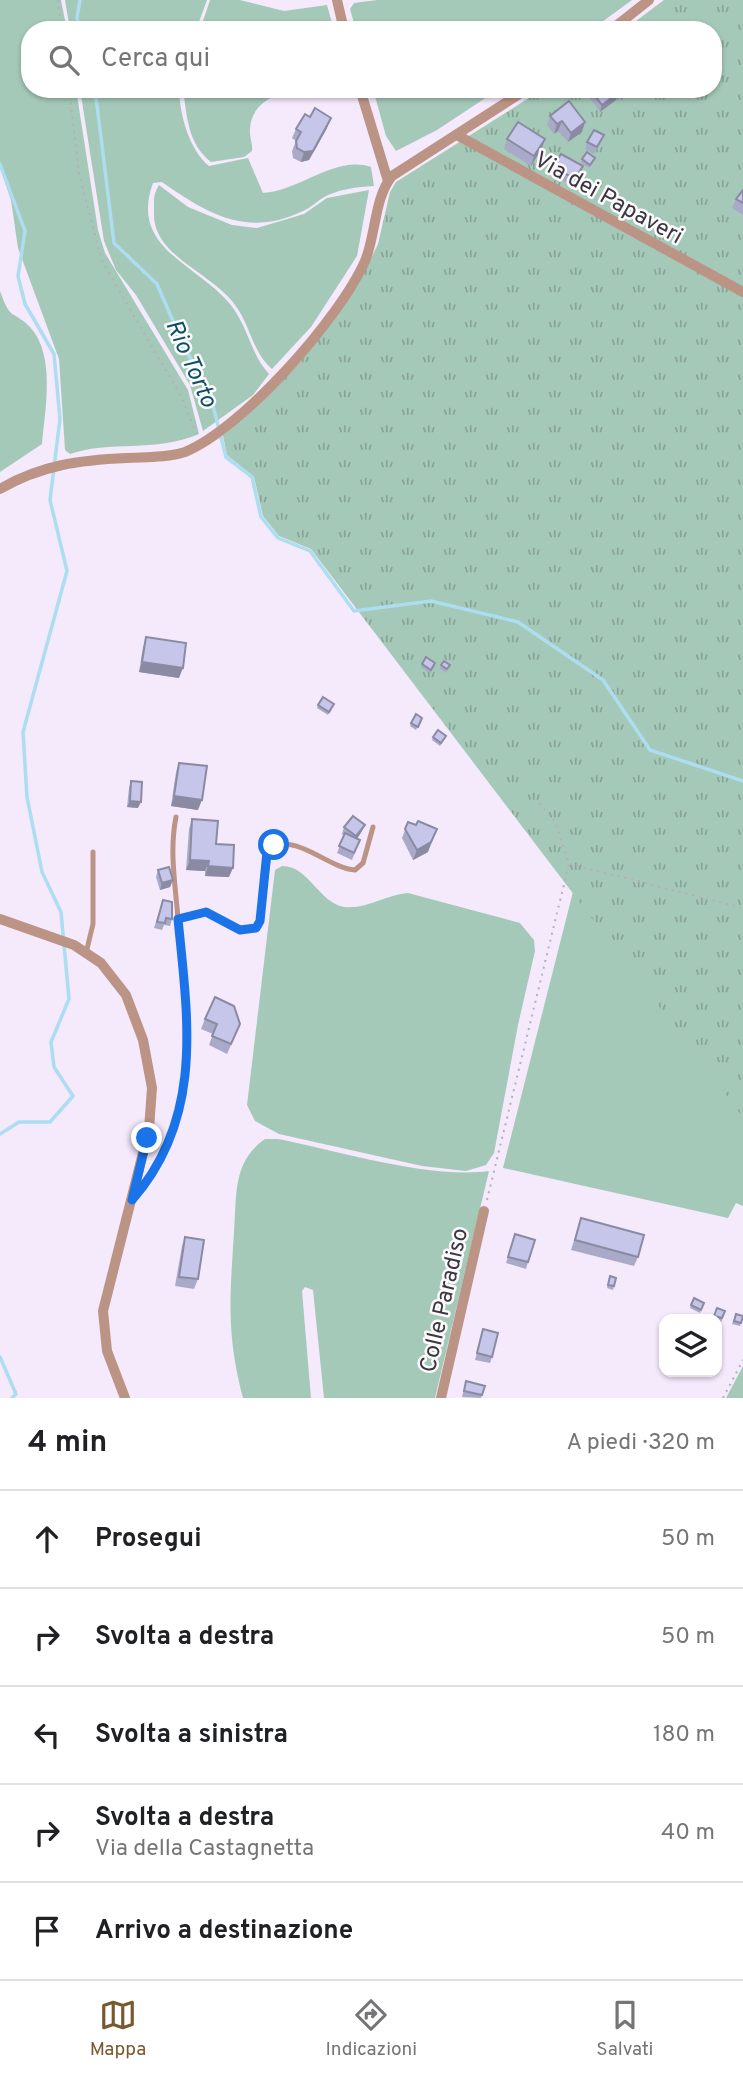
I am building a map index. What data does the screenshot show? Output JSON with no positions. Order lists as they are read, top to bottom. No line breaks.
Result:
{"streets":{"street":["Via dei Papaveri","Colle Paradiso"]},"water":["Rio Torto"],"page":{"search":"Cerca qui","heading":["4 min","A piedi · 320 m"],"list":[["Prosegui","50 m"],["Svolta a destra","50 m"],["Svolta a sinistra","180 m"],["Svolta a destra","Via della Castagnetta","40 m"],"Arrivo a destinazione"],"nav":["Mappa","Indicazioni","Salvati"]}}
